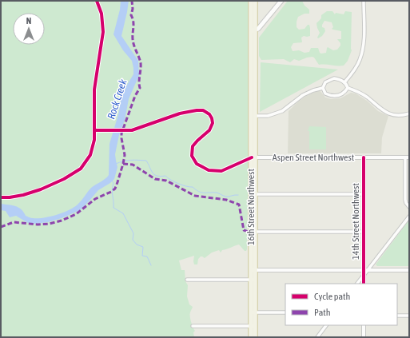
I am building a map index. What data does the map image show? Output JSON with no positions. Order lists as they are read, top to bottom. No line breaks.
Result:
{"streets":{"main road":["16th Street Northwest"],"street":["Aspen Street Northwest","14th Street Northwest"]},"crossings":[["Aspen Street Northwest","16th Street Northwest"],["Aspen Street Northwest","14th Street Northwest"]],"water":["Rock Creek"],"legend":["Cycle path","Path"],"north":"top"}
